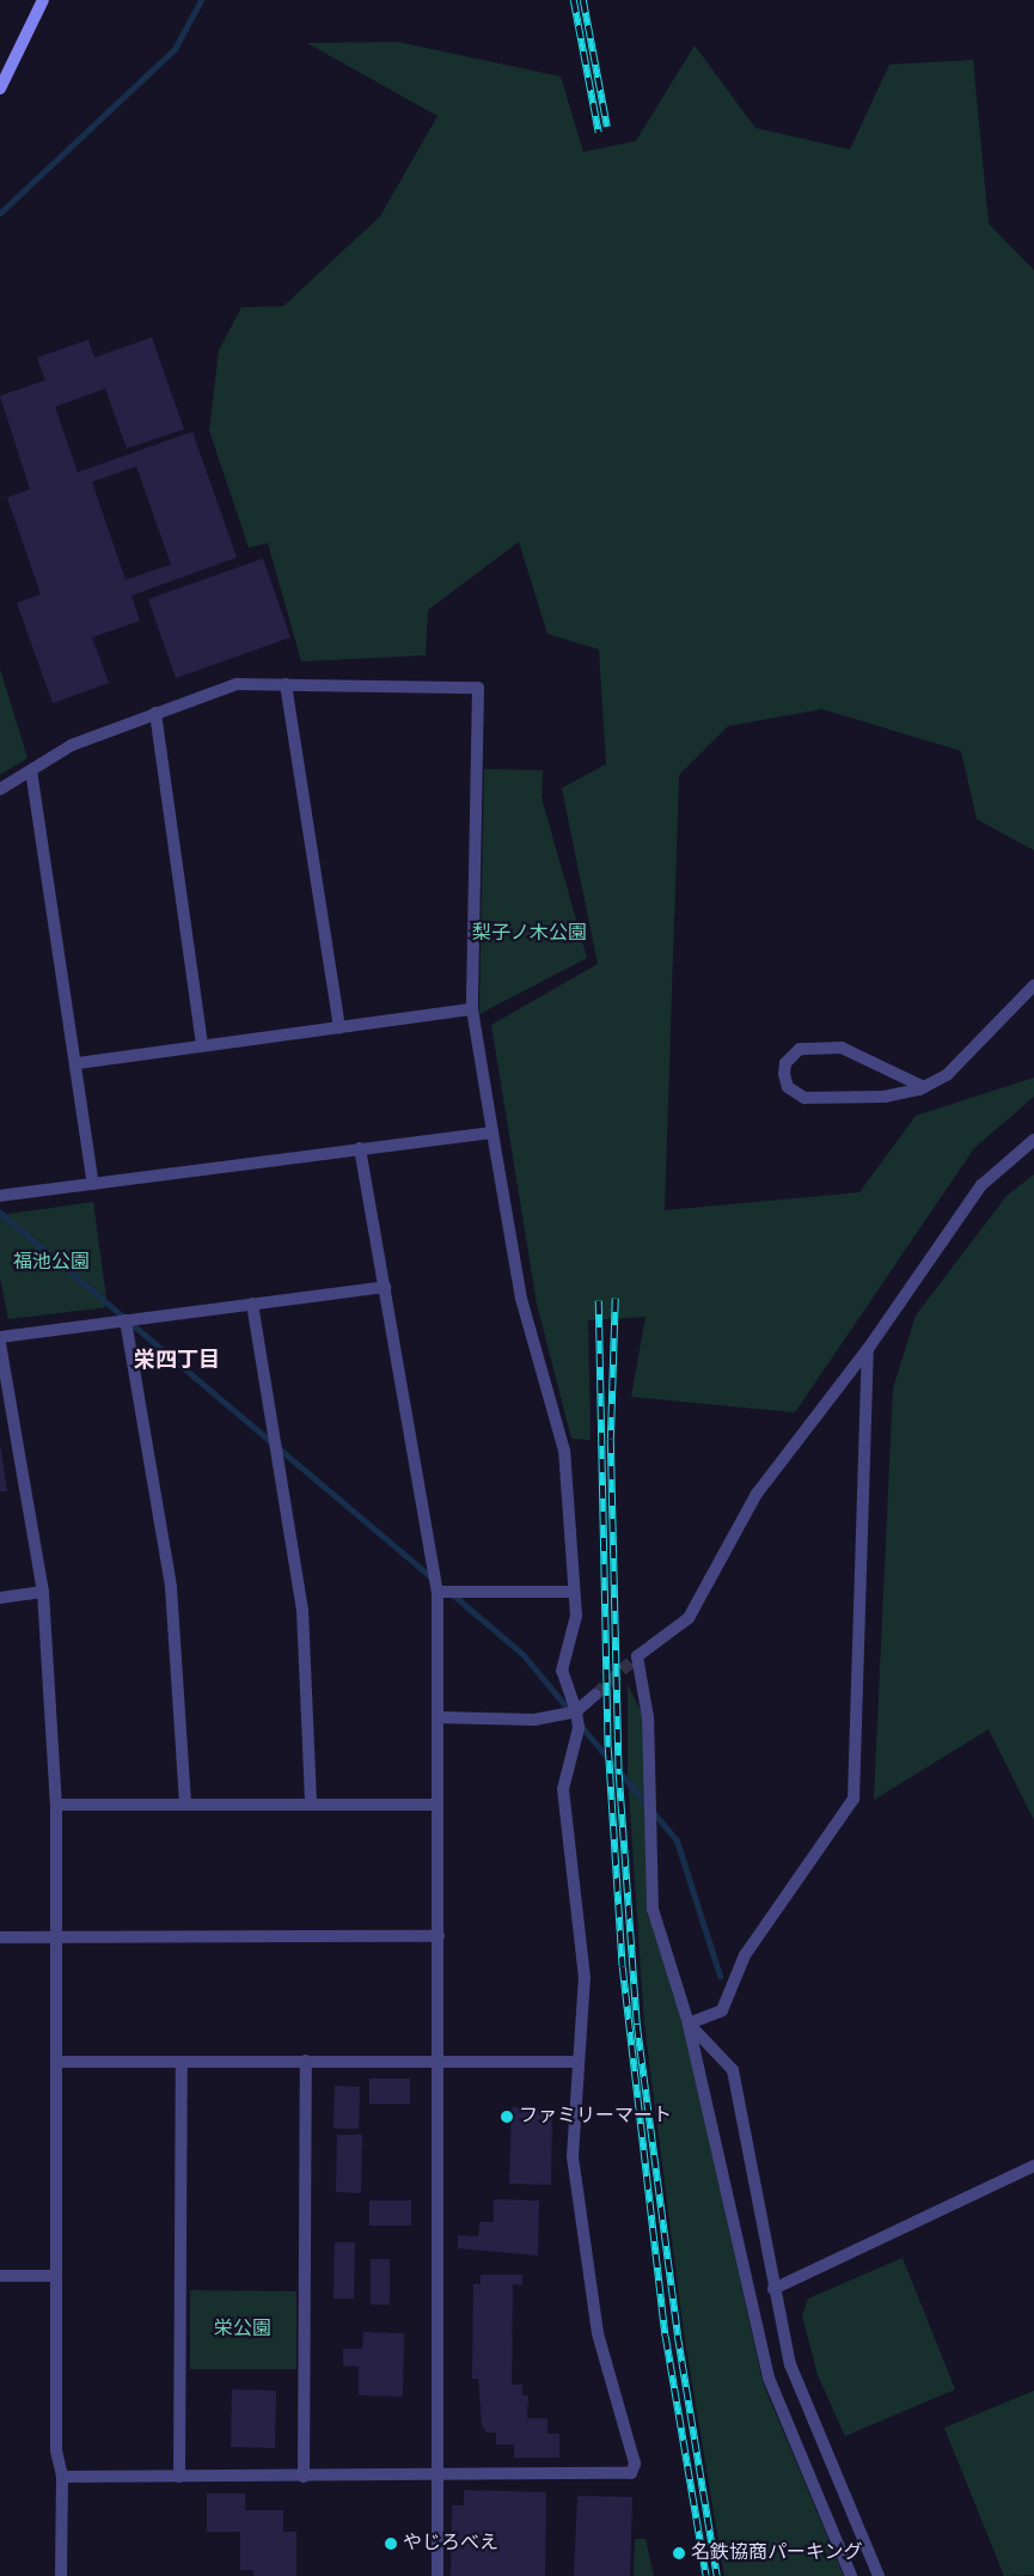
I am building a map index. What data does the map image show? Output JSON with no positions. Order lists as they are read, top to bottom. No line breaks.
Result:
{"districts":["栄四丁目"],"parks":["梨子ノ木公園","福池公園","栄公園"],"places":["ファミリーマート","やじろべえ","名鉄協商パーキング"]}
